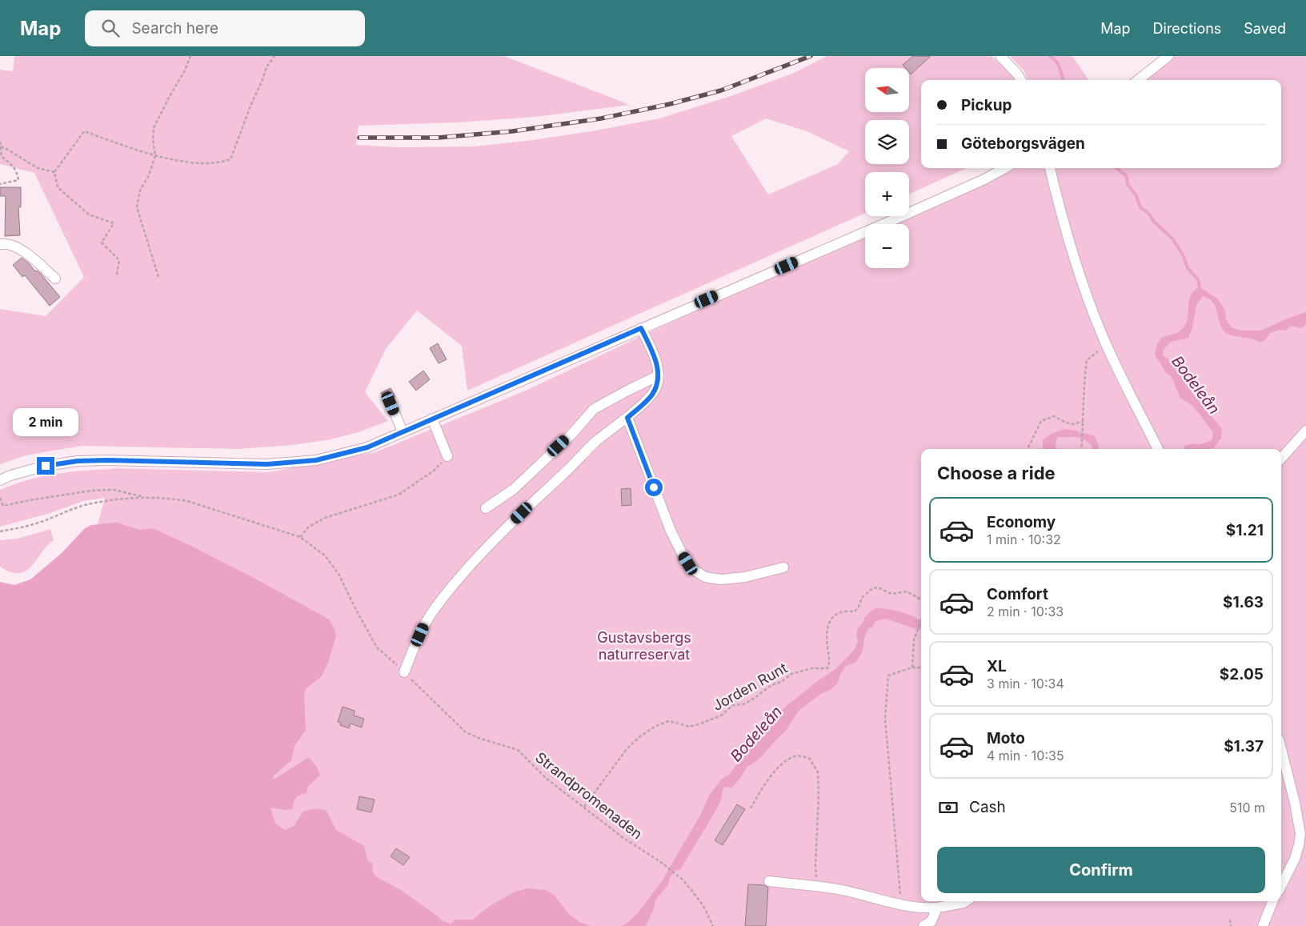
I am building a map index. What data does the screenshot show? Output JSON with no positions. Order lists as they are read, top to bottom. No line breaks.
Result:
{"streets":{"path":["Jorden Runt","Strandpromenaden"]},"crossings":[["Jorden Runt","Strandpromenaden"]],"water":["Bodeleån"],"parks":["Gustavsbergs naturreservat"],"north":"left","page":{"header":"Map","search":"Search here","nav":["Map","Directions","Saved"],"map_buttons":["+","−"],"banner":["Pickup","Göteborgsvägen"],"bubble":"2 min","heading":"Choose a ride","list":[{"name":"Economy","note":"1 min · 10:32","value":"$1.21"},{"name":"Comfort","note":"2 min · 10:33","value":"$1.63"},{"name":"XL","note":"3 min · 10:34","value":"$2.05"},{"name":"Moto","note":"4 min · 10:35","value":"$1.37"}],"pay":["Cash","510 m"],"buttons":"Confirm"}}
